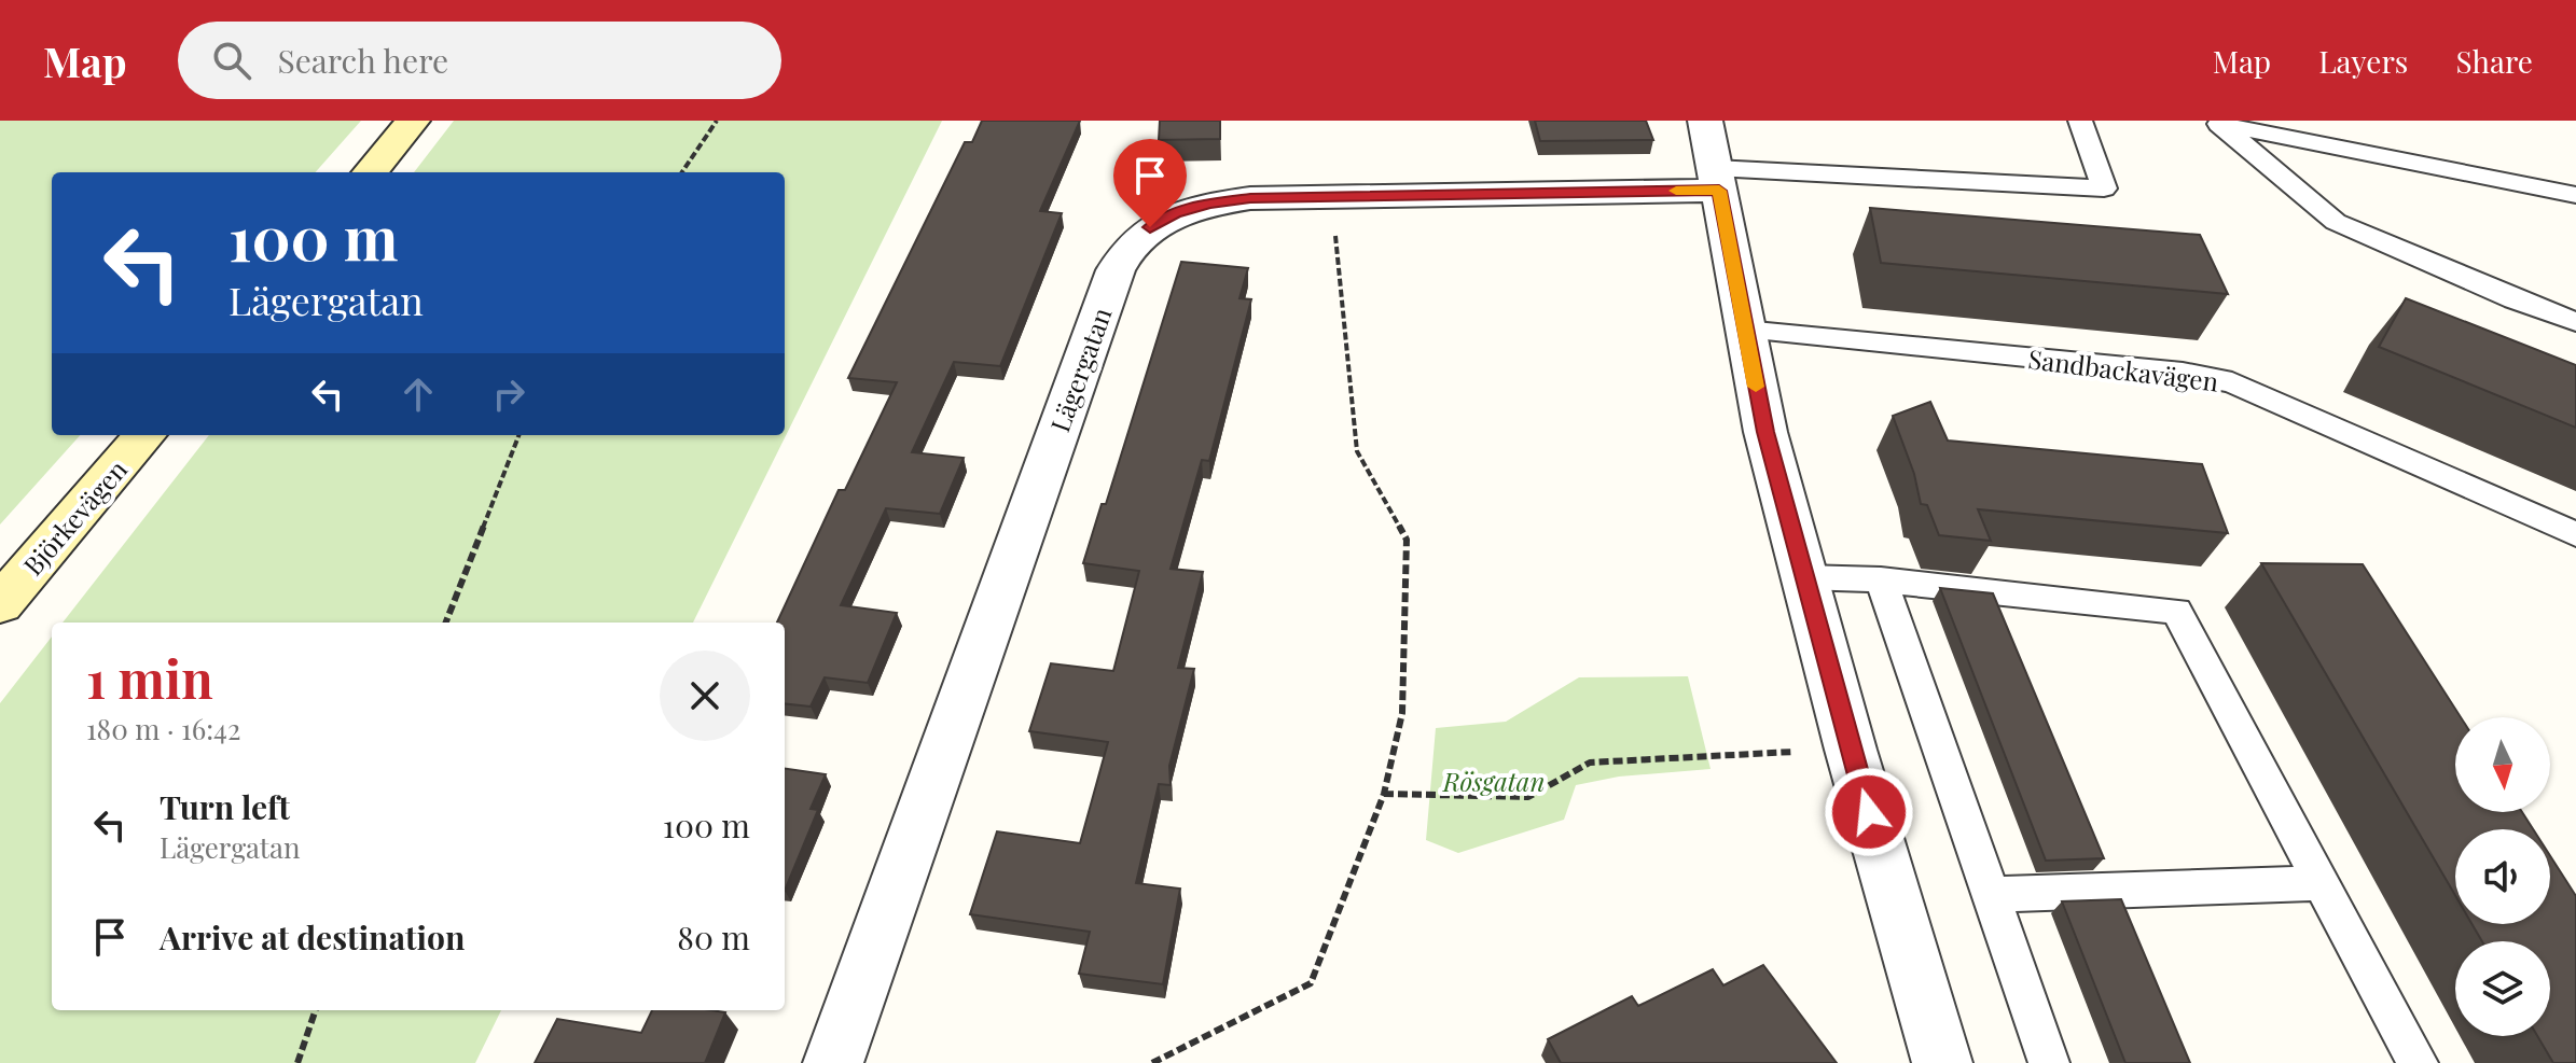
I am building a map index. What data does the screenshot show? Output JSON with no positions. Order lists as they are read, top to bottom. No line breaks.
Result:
{"streets":{"main road":["Björkevägen"],"street":["Lägergatan"],"lane":["Sandbackavägen"]},"parks":["Rösgatan"],"north":"bottom","page":{"header":"Map","search":"Search here","nav":["Map","Layers","Share"],"turn":["100 m","Lägergatan"],"heading":["1 min","180 m · 16:42"],"list":[{"name":"Turn left","note":"Lägergatan","value":"100 m"},{"name":"Arrive at destination","value":"80 m"}]}}
